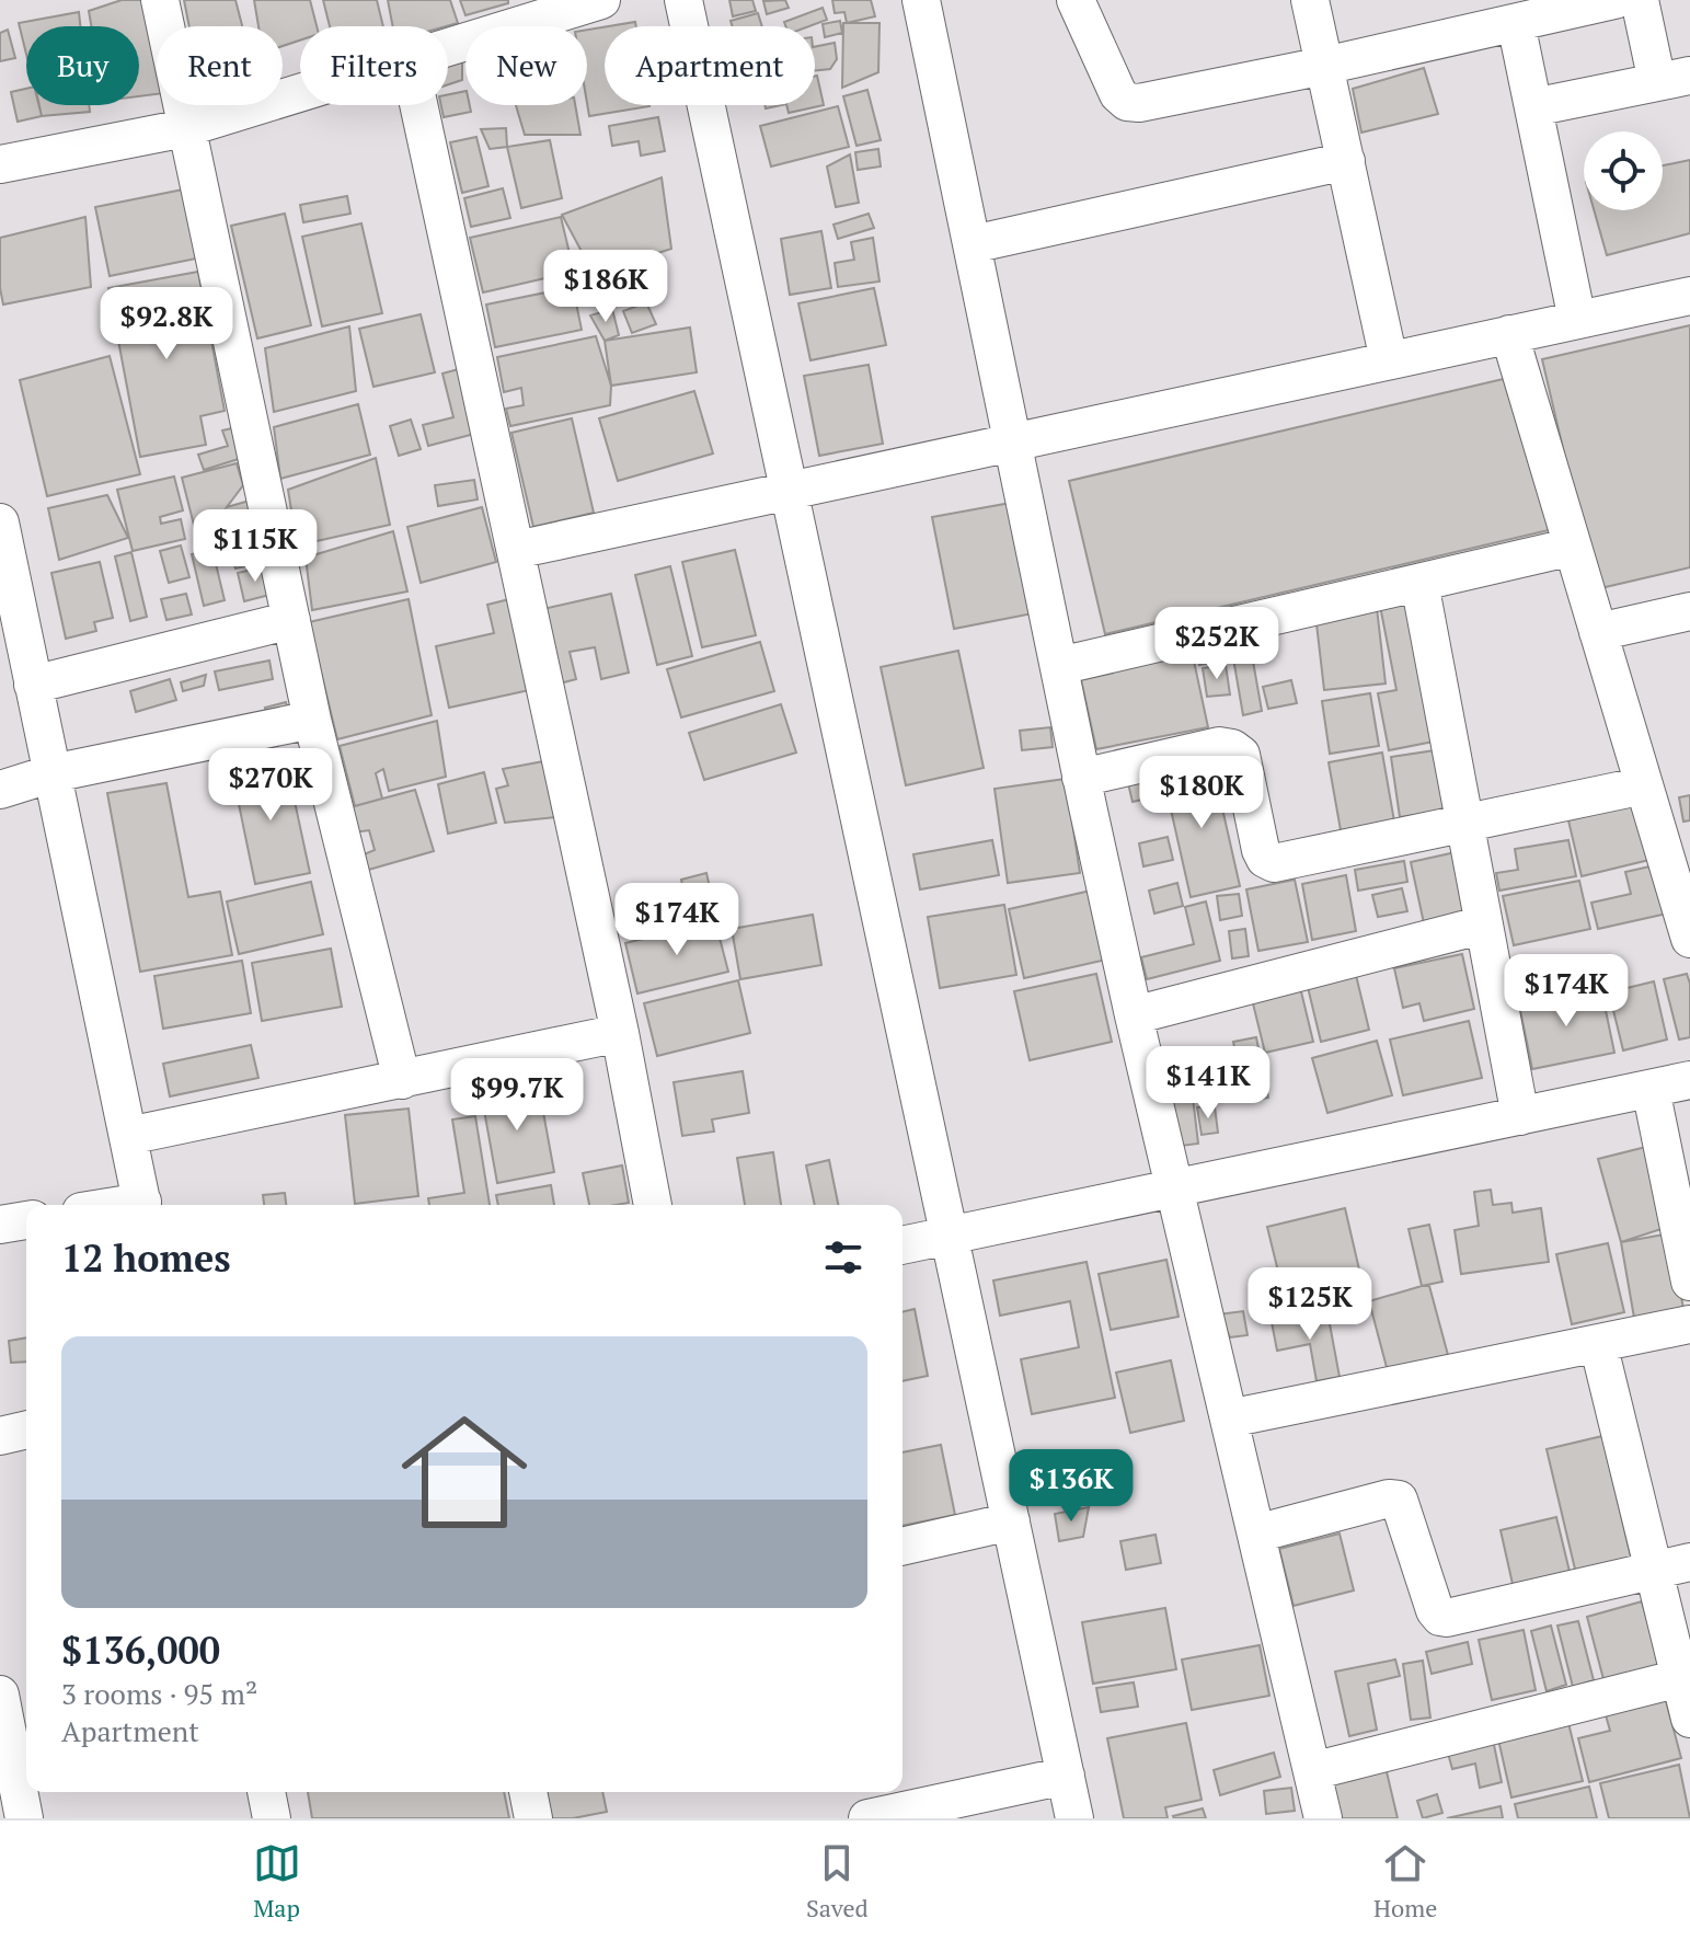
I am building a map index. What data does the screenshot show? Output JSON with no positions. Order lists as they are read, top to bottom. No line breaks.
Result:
{"page":{"chip":["Buy","Rent","Filters","New","Apartment"],"price":["$186K","$92.8K","$115K","$252K","$270K","$180K","$174K","$174K","$141K","$99.7K","$125K","$136K"],"heading":"12 homes","list":[{"name":"$136,000","note":"3 rooms · 95 m² · Apartment"}],"tabs":["Map","Saved","Home"]}}
